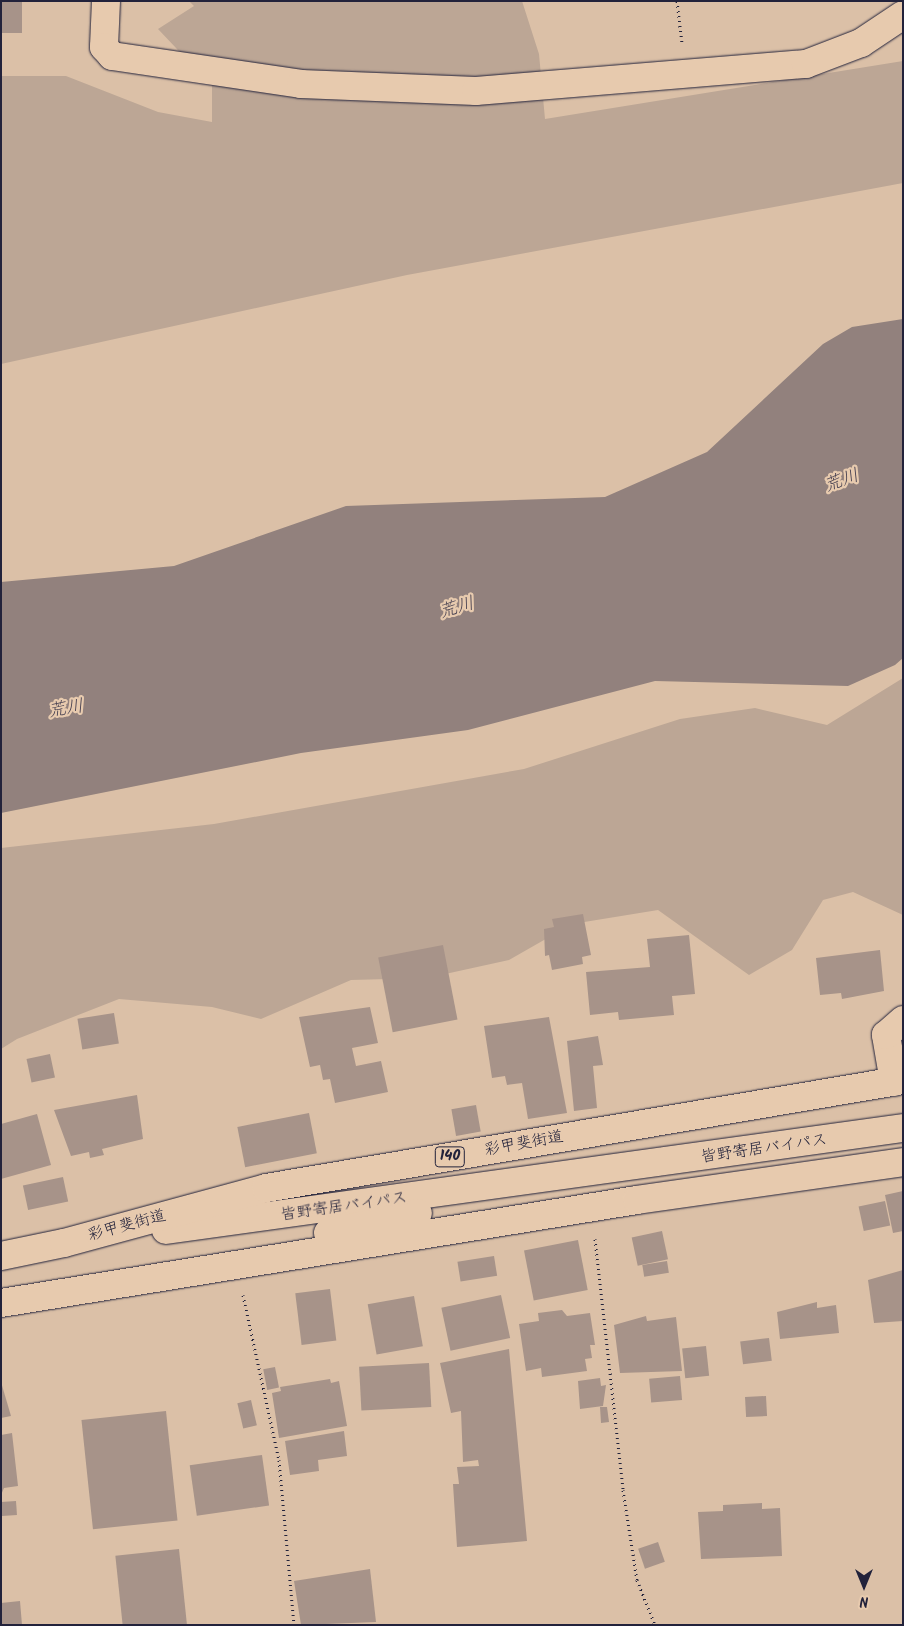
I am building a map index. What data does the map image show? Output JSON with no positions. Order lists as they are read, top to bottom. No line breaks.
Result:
{"streets":{"main road":["彩甲斐街道","皆野寄居バイパス","140"]},"crossings":[["彩甲斐街道","皆野寄居バイパス"],["皆野寄居バイパス","140"]],"water":["荒川"],"north":"bottom"}
